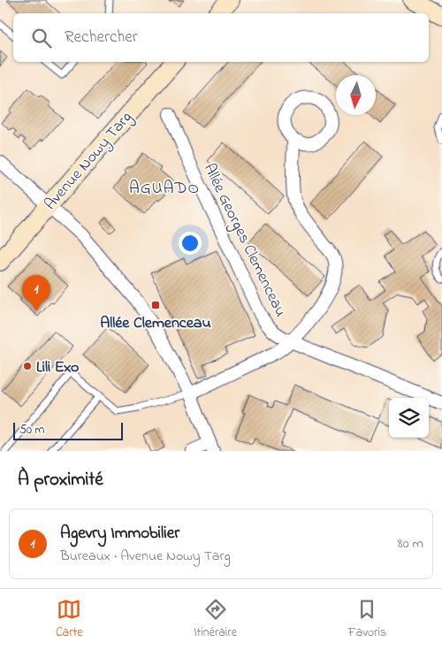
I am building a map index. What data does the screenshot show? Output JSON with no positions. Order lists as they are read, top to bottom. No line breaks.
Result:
{"streets":{"street":["Avenue Nowy Targ","Allée Georges Clemenceau"]},"districts":["AGUADO"],"places":{"transit":["Allée Clemenceau"],"other":["Lili Exo"]},"scale_bar":"50 m","north":"bottom","page":{"search":"Rechercher","pins":"1","scale":"50 m","heading":"À proximité","list":[{"mark":"1","name":"Agevry Immobilier","note":"Bureaux · Avenue Nowy Targ","value":"80 m"}],"nav":["Carte","Itinéraire","Favoris"]}}
